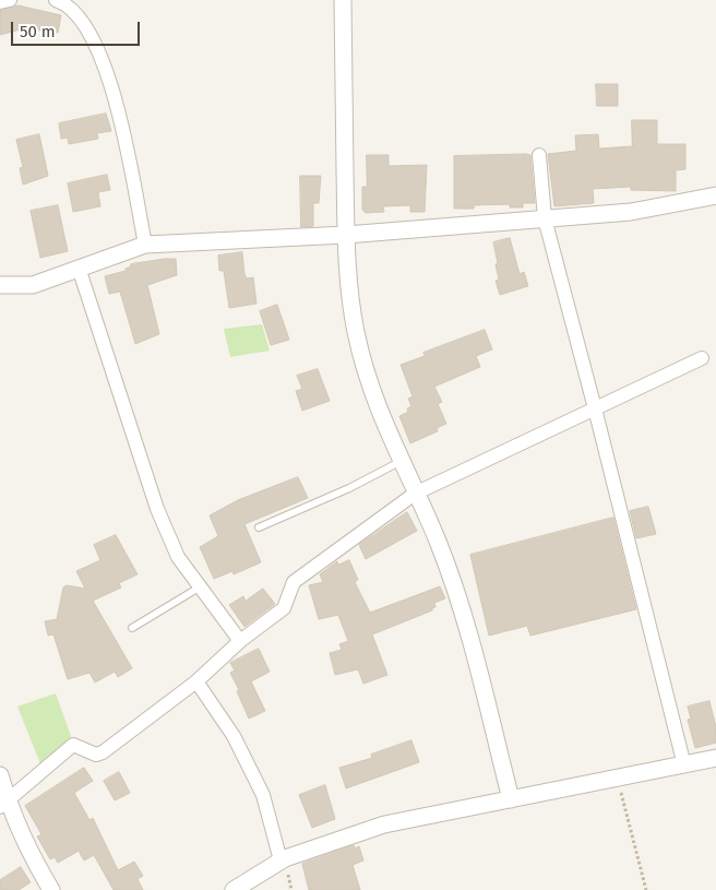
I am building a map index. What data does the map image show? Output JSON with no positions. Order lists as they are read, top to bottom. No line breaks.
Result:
{"scale_bar":"50 m"}
